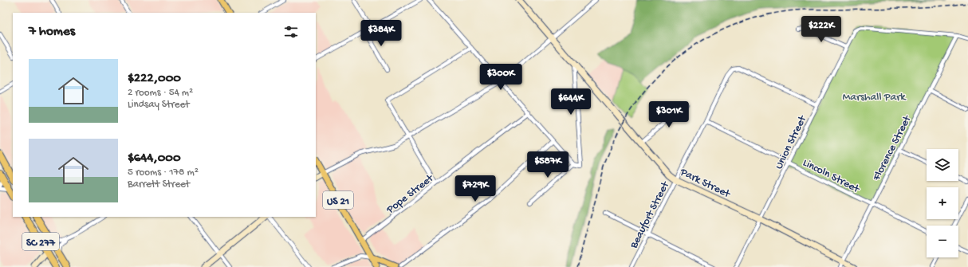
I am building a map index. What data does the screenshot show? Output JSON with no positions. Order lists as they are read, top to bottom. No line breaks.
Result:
{"streets":{"highway":["SC 277"],"main road":["US 21"],"street":["Union Street","Florence Street","Lincoln Street","Park Street","Pope Street","Beaufort Street"]},"crossings":[["Union Street","Florence Street"],["Union Street","Lincoln Street"],["Union Street","Park Street"],["Union Street","Beaufort Street"],["Florence Street","Lincoln Street"],["Florence Street","Park Street"],["Lincoln Street","Beaufort Street"],["Park Street","Beaufort Street"],["Pope Street","US 21"]],"parks":["Marshall Park"],"page":{"heading":"7 homes","price":["$222K","$384K","$300K","$644K","$301K","$587K","$729K"],"list":[{"name":"$222,000","note":"2 rooms · 54 m² · Lindsay Street"},{"name":"$644,000","note":"5 rooms · 178 m² · Barrett Street"}],"map_buttons":["+","−"]}}
